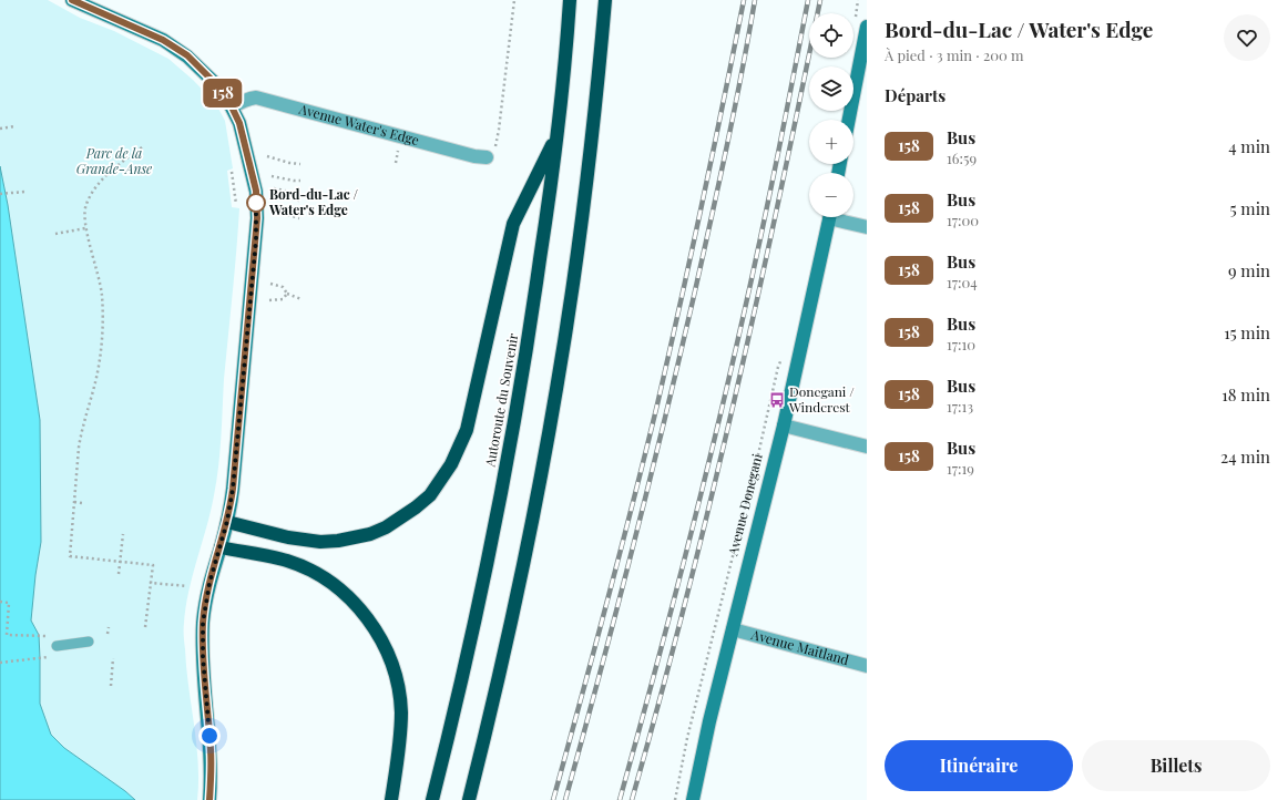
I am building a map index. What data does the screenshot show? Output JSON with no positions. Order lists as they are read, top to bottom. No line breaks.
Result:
{"streets":{"highway":["Autoroute du Souvenir"],"street":["Avenue Water's Edge","Avenue Donegani","Avenue Maitland"]},"crossings":[["Avenue Donegani","Avenue Maitland"]],"parks":["Parc de la Grande-Anse"],"places":{"other":["Bord-du-Lac / Water's Edge"],"bus stop":["Donegani / Windcrest"]},"lines":["bus line 158"],"page":{"on_map":"158","heading":[["Bord-du-Lac / Water's Edge","À pied · 3 min · 200 m"],"Départs"],"map_buttons":["+","−"],"list":[{"mark":"158","name":"Bus","note":"16:59","value":"4 min"},{"mark":"158","name":"Bus","note":"17:00","value":"5 min"},{"mark":"158","name":"Bus","note":"17:04","value":"9 min"},{"mark":"158","name":"Bus","note":"17:10","value":"15 min"},{"mark":"158","name":"Bus","note":"17:13","value":"18 min"},{"mark":"158","name":"Bus","note":"17:19","value":"24 min"}],"buttons":["Itinéraire","Billets"]}}
